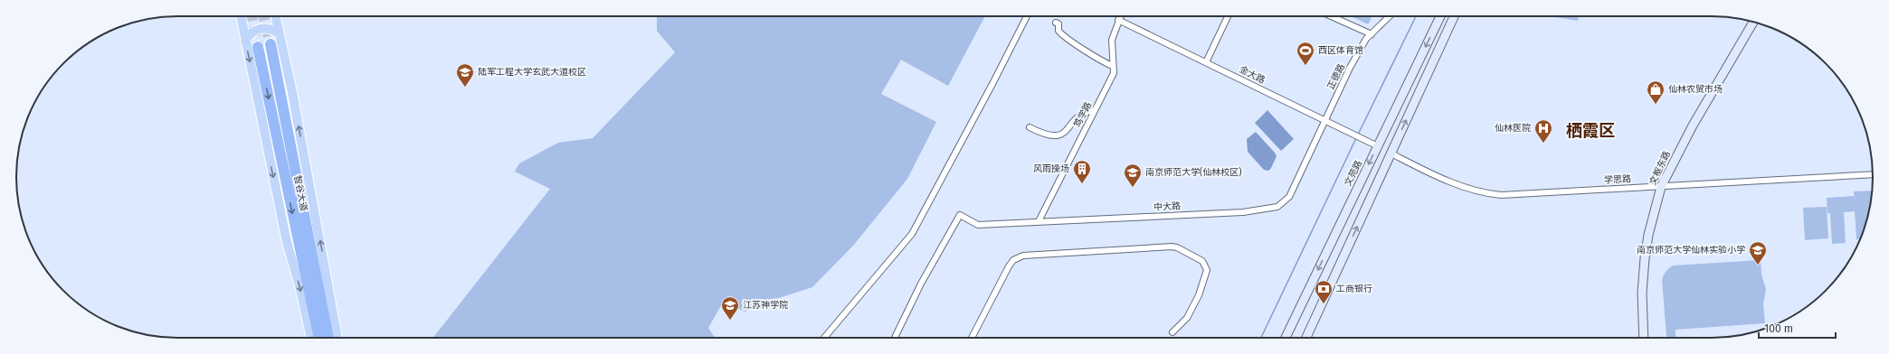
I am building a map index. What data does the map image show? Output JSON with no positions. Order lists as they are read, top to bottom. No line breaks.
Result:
{"streets":{"highway":["智谷大道"],"main road":["文枢东路","文苑路"],"street":["金大路","正德路","笃学路","学思路","中大路"]},"crossings":[["金大路","正德路"],["金大路","笃学路"],["金大路","文苑路"],["金大路","中大路"],["正德路","中大路"],["笃学路","中大路"],["文枢东路","学思路"]],"districts":["栖霞区"],"places":{"sports":["西区体育馆"],"school or university":["陆军工程大学玄武大道校区","南京师范大学(仙林校区)","南京师范大学仙林实验小学","江苏神学院"],"shop":["仙林农贸市场"],"hospital":["仙林医院"],"building":["风雨操场"],"bank":["工商银行"]},"scale_bar":"100 m"}
